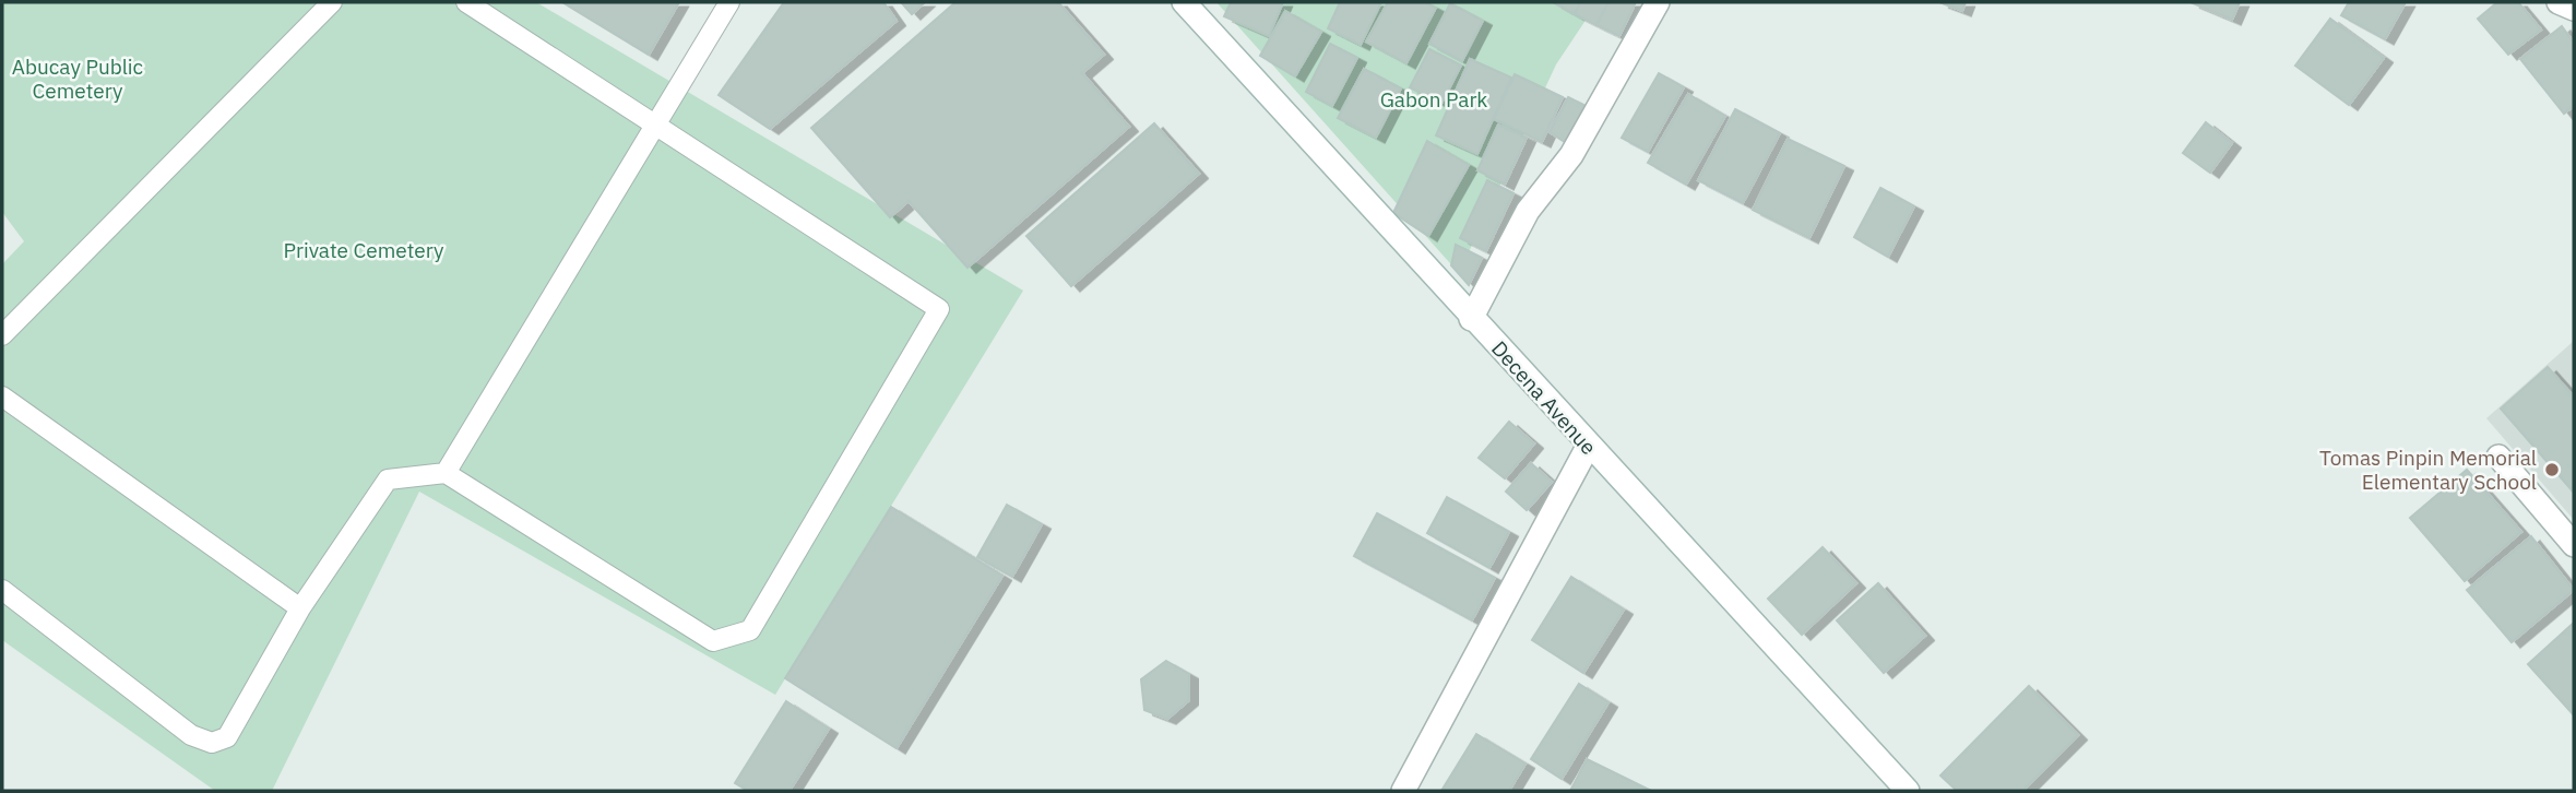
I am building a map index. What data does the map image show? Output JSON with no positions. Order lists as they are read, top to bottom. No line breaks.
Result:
{"streets":{"main road":["Decena Avenue"]},"parks":["Abucay Public Cemetery","Gabon Park","Private Cemetery"],"places":["Tomas Pinpin Memorial Elementary School"]}
